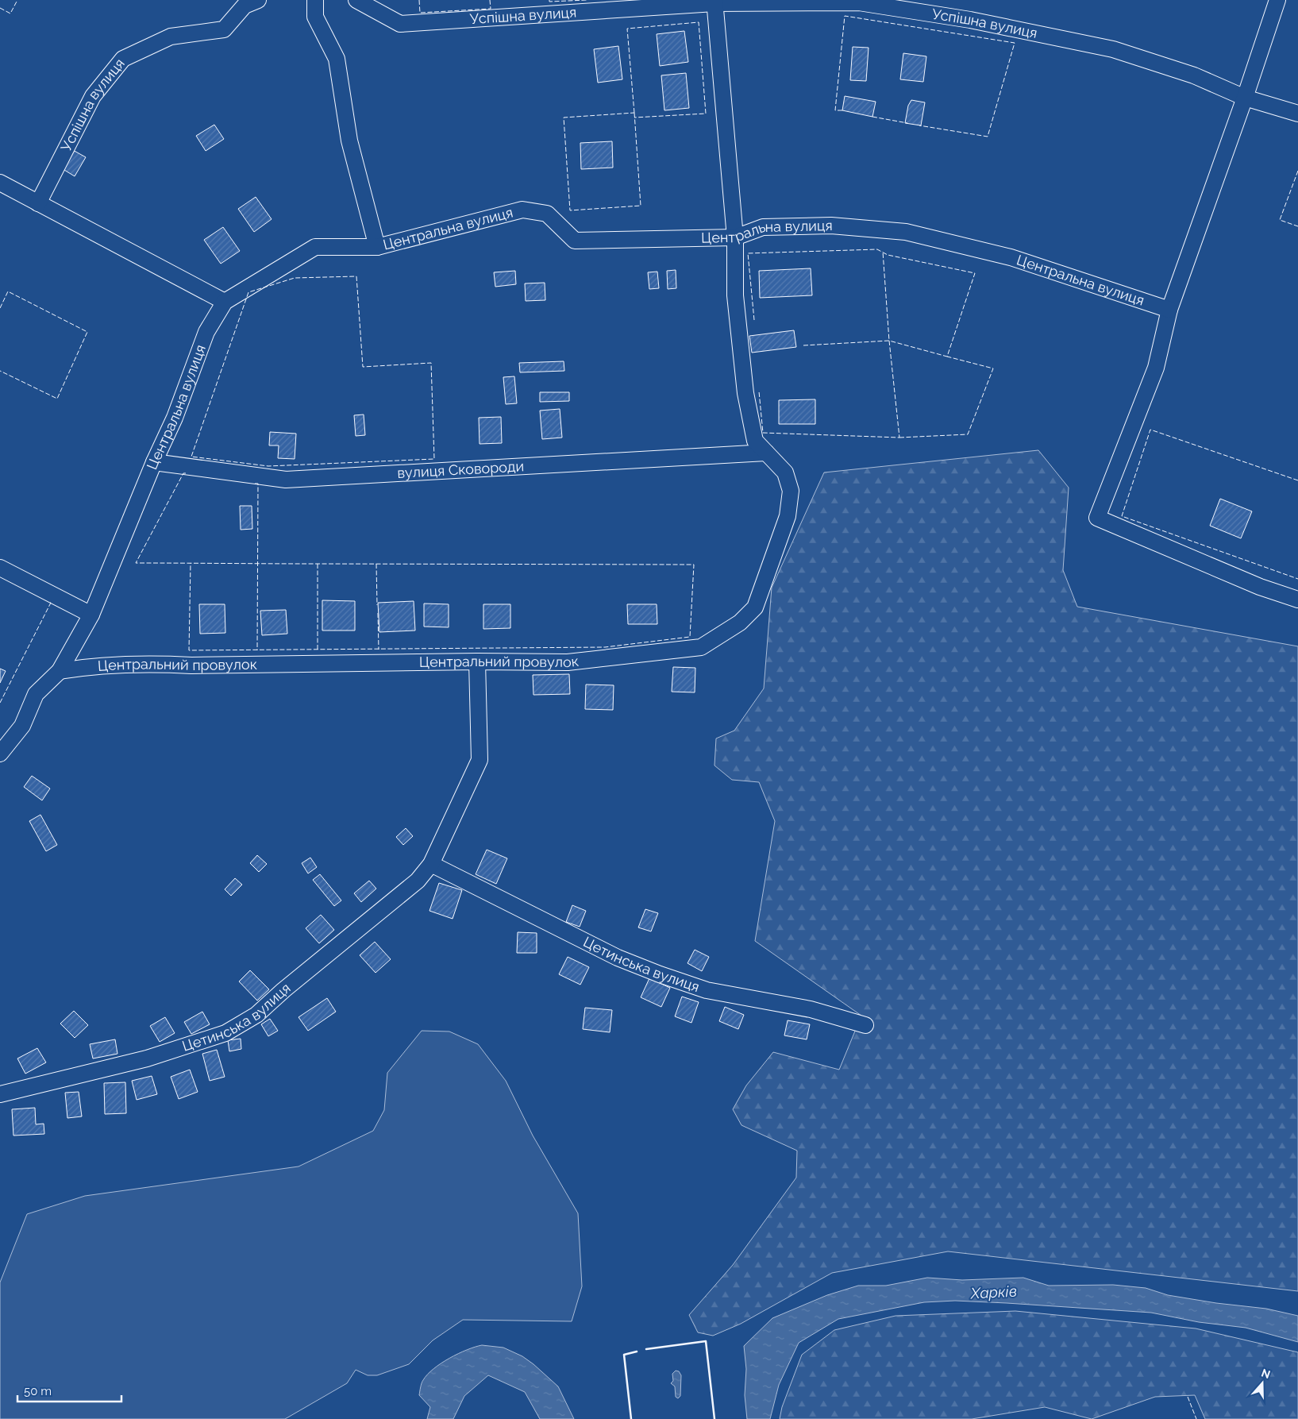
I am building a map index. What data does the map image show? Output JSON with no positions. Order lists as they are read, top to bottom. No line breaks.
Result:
{"streets":{"street":["Успішна вулиця","Центральна вулиця","вулиця Сковороди","Центральний провулок","Цетинська вулиця"]},"crossings":[["Успішна вулиця","Центральний провулок"],["Центральна вулиця","вулиця Сковороди"],["Центральна вулиця","Центральний провулок"],["вулиця Сковороди","Центральний провулок"],["Центральний провулок","Цетинська вулиця"]],"water":["Харків"],"scale_bar":"50 m","north":"top"}
